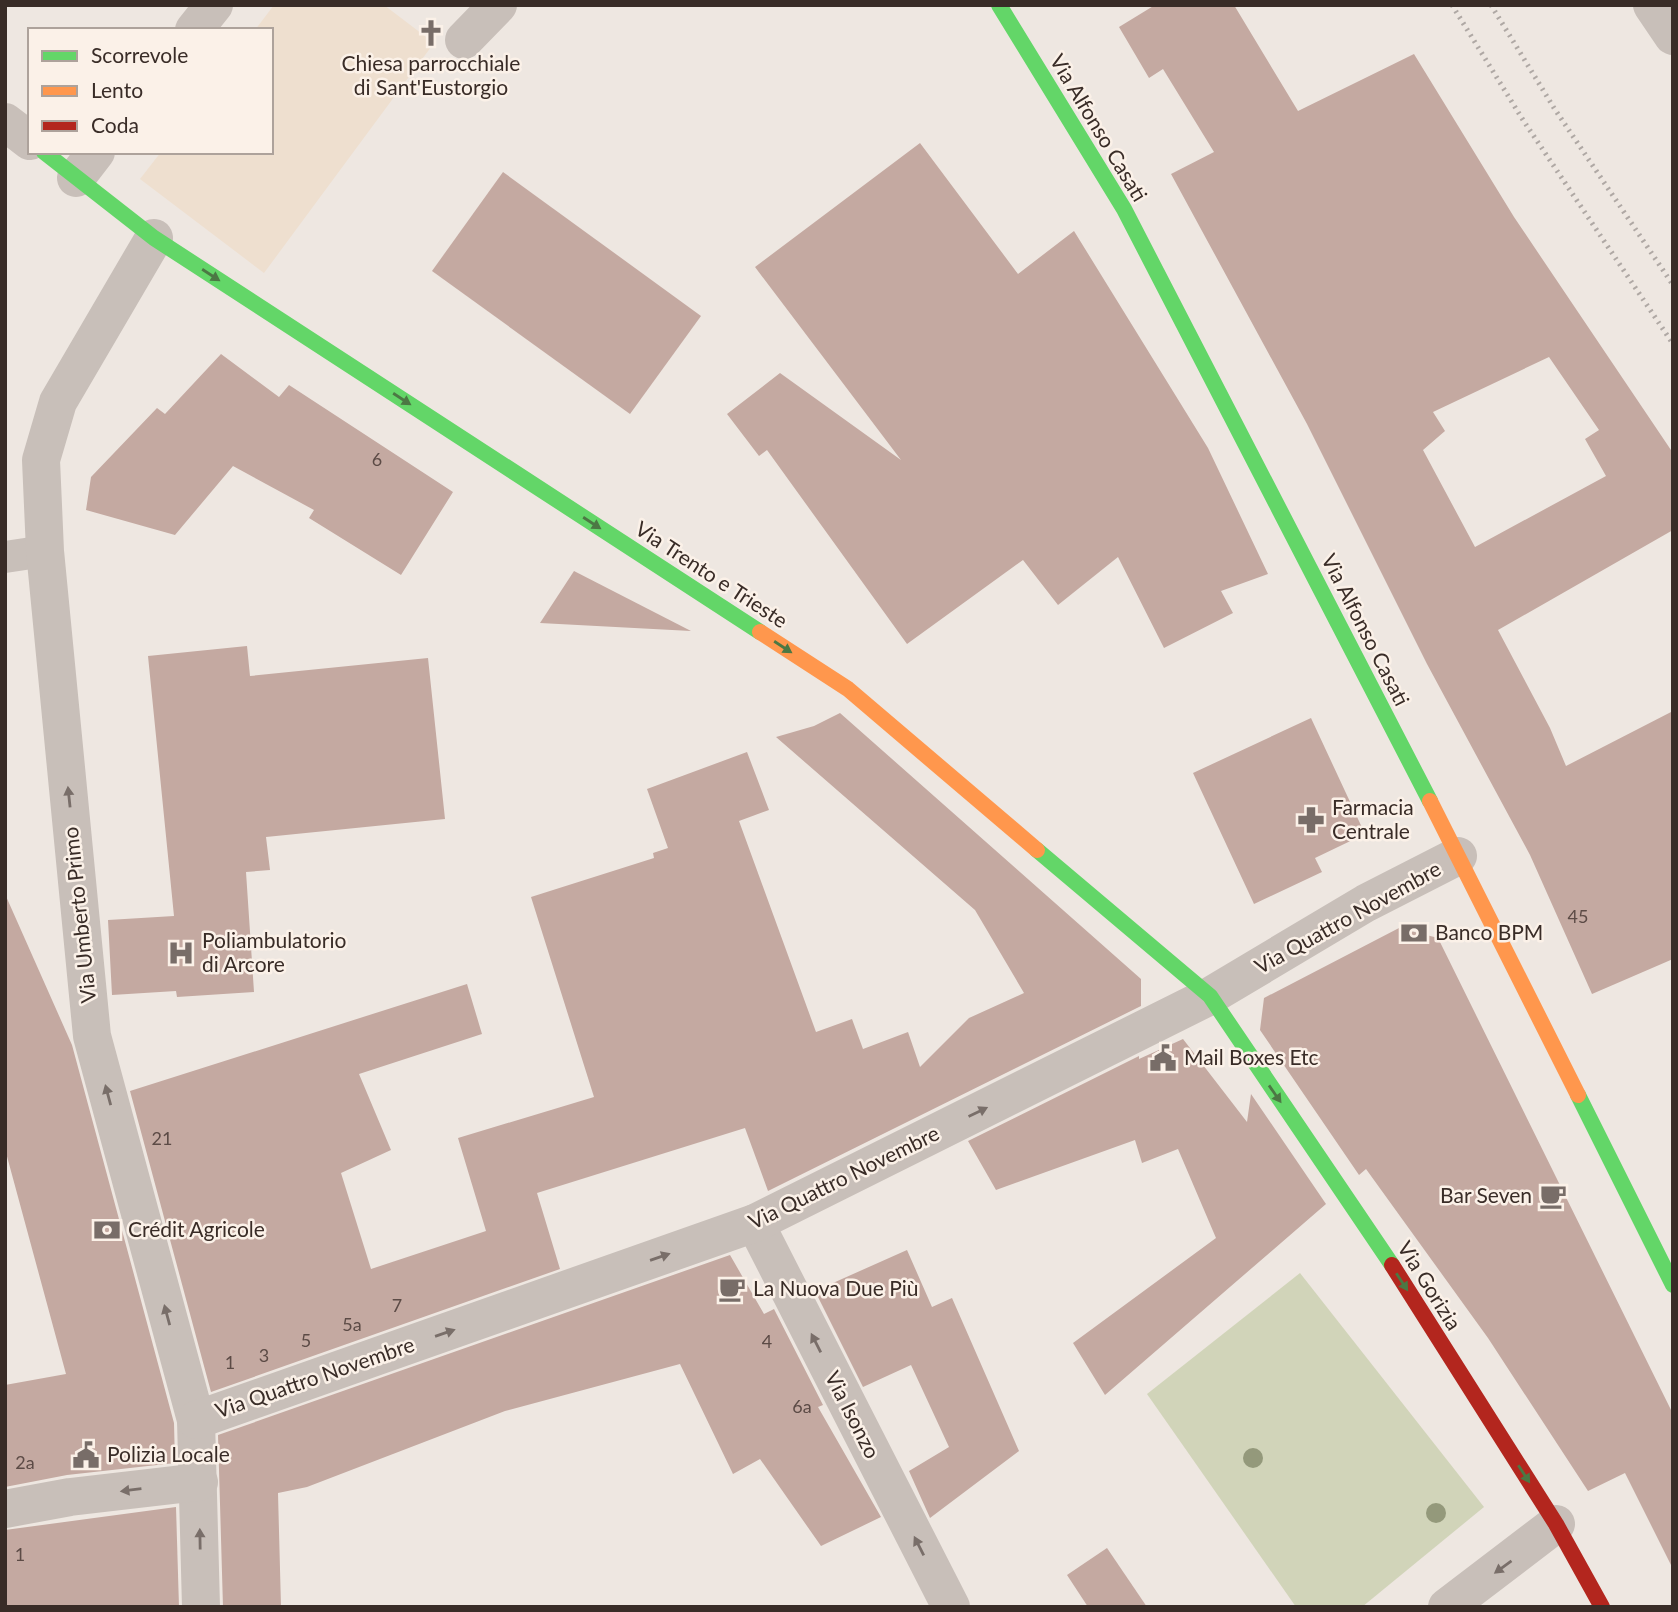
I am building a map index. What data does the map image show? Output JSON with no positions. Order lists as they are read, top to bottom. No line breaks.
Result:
{"streets":{"street":["Via Alfonso Casati","Via Trento e Trieste","Via Umberto Primo","Via Quattro Novembre","Via Gorizia","Via Isonzo"]},"crossings":[["Via Alfonso Casati","Via Quattro Novembre"],["Via Trento e Trieste","Via Umberto Primo"],["Via Trento e Trieste","Via Quattro Novembre"],["Via Trento e Trieste","Via Gorizia"],["Via Umberto Primo","Via Quattro Novembre"],["Via Quattro Novembre","Via Gorizia"],["Via Quattro Novembre","Via Isonzo"]],"one_way":["Via Trento e Trieste","Via Umberto Primo","Via Quattro Novembre","Via Gorizia","Via Isonzo"],"places":{"church":["Chiesa parrocchiale di Sant'Eustorgio"],"pharmacy":["Farmacia Centrale"],"bank":["Banco BPM","Crédit Agricole"],"hospital":["Poliambulatorio di Arcore"],"public building":["Mail Boxes Etc","Polizia Locale"],"cafe":["Bar Seven","La Nuova Due Più"]},"house_numbers":["6","45","21","7","5a","5","4","3","1","6a","2a","1"],"legend":["Scorrevole","Lento","Coda"]}
